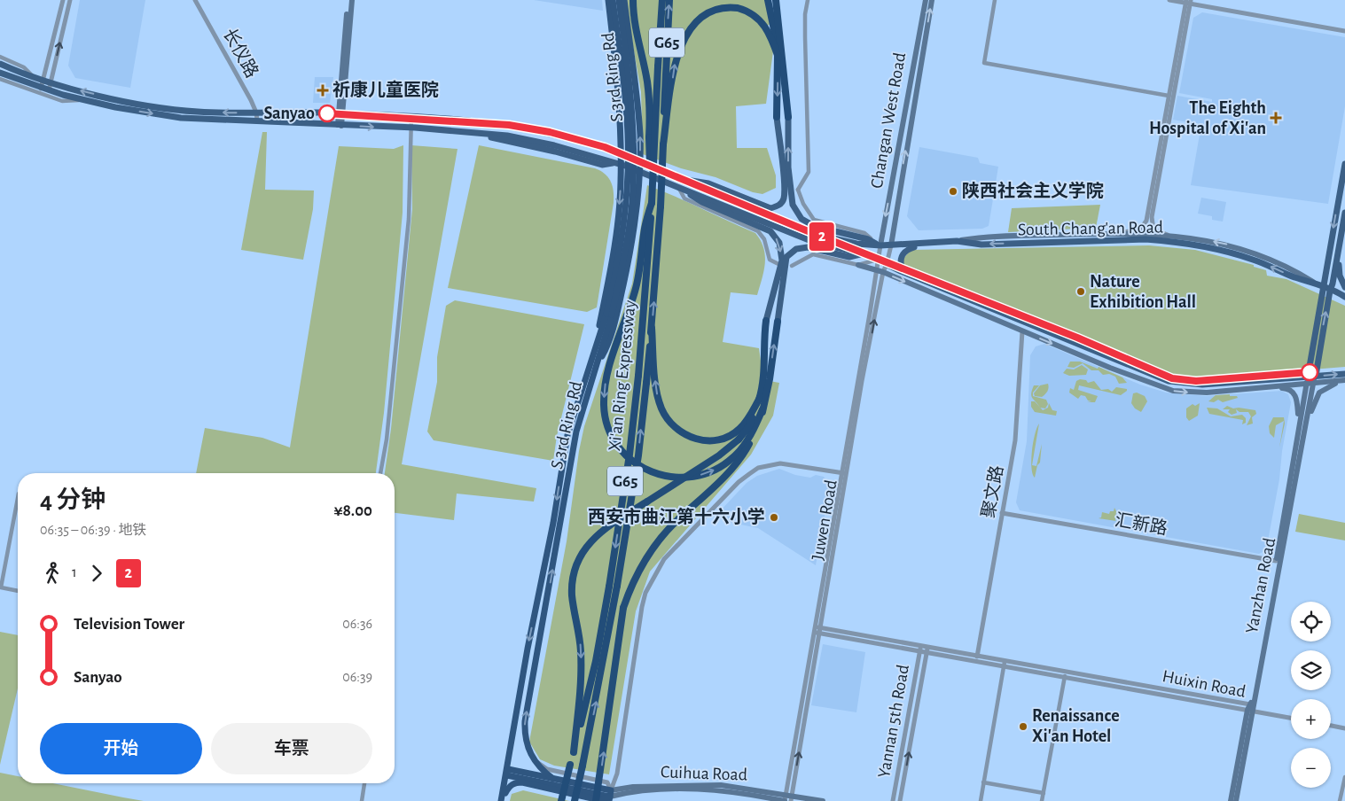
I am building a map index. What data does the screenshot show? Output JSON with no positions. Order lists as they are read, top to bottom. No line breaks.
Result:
{"streets":{"highway":["G65","S 3rd Ring Rd","Xi'an Ring Expressway"],"main road":["Changan West Road","South Chang'an Road","Yanzhan Road","Cuihua Road"],"street":["长仪路","聚文路","Juwen Road","汇新路","Huixin Road","Yannan 5th Road"]},"crossings":[["G65","Xi'an Ring Expressway"],["Changan West Road","South Chang'an Road"],["Changan West Road","Juwen Road"],["South Chang'an Road","Juwen Road"],["聚文路","汇新路"],["聚文路","Huixin Road"],["Juwen Road","Huixin Road"],["Juwen Road","Cuihua Road"],["汇新路","Yanzhan Road"],["Yanzhan Road","Huixin Road"],["Huixin Road","Yannan 5th Road"]],"places":{"health":["祈康儿童医院","The Eighth Hospital of Xi'an"],"other":["Sanyao","陕西社会主义学院","Nature Exhibition Hall","西安市曲江第十六小学","Renaissance Xi'an Hotel"]},"lines":["metro line 2"],"page":{"on_map":"2","heading":["4 分钟","06:35 – 06:39 · 地铁","¥8.00"],"legs":["1","2"],"list":[{"name":"Television Tower","value":"06:36"},{"name":"Sanyao","value":"06:39"}],"map_buttons":["+","−"],"buttons":["开始","车票"]}}
